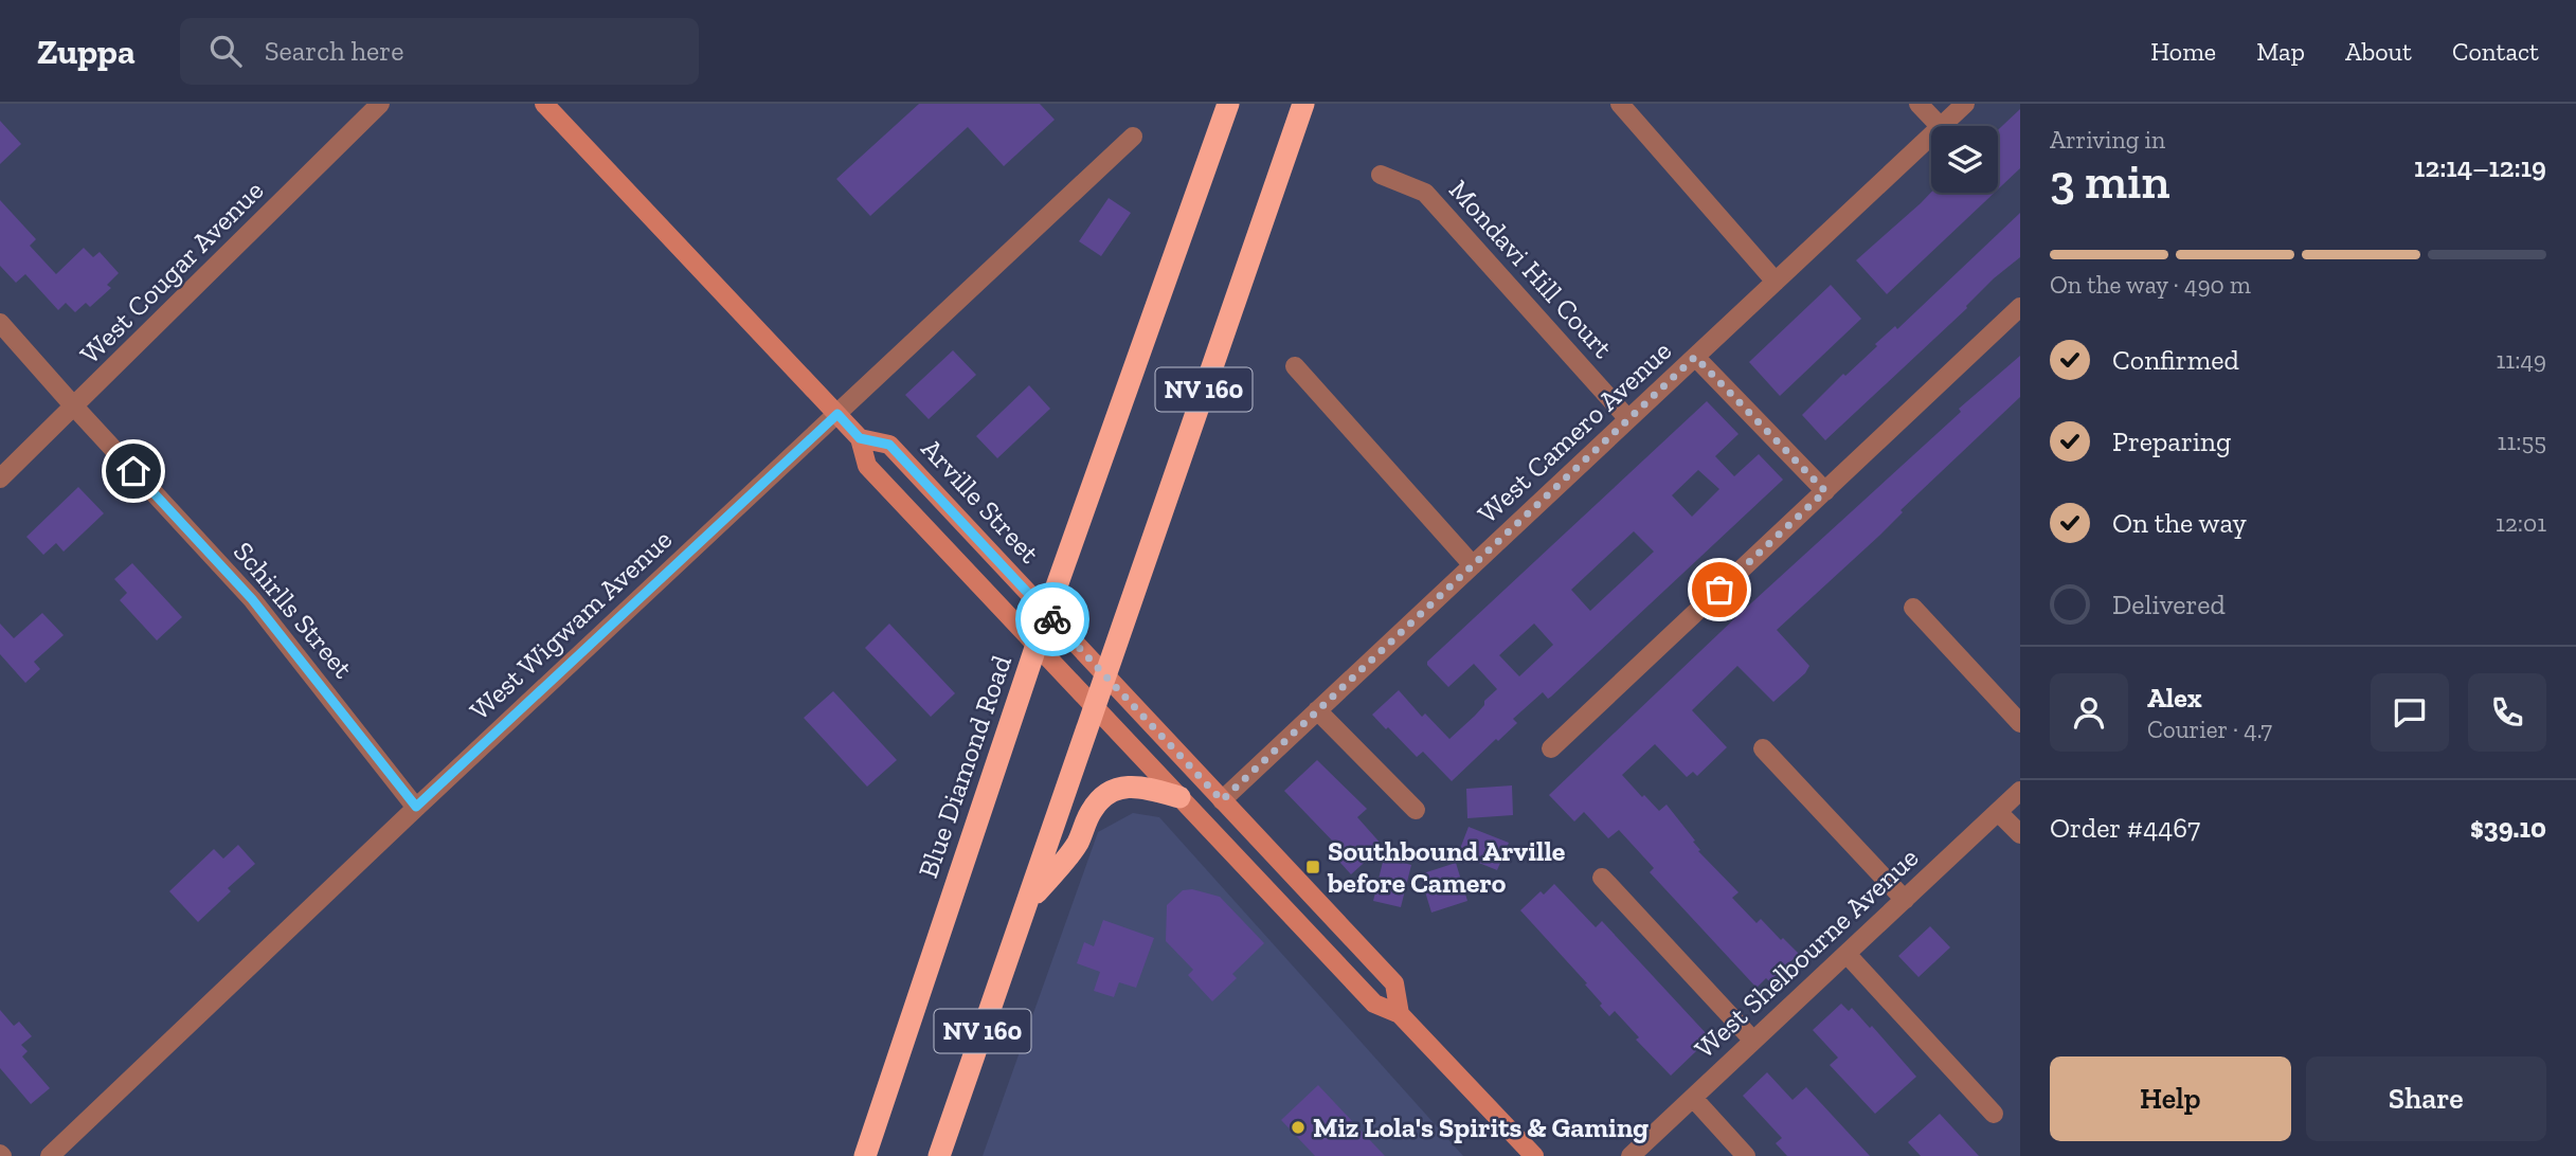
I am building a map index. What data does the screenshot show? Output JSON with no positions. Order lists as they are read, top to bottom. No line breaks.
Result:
{"streets":{"highway":["NV 160","Blue Diamond Road"],"street":["Mondavi Hill Court","West Cougar Avenue","West Camero Avenue","Arville Street","Schirlls Street","West Wigwam Avenue","West Shelbourne Avenue"]},"crossings":[["Mondavi Hill Court","West Camero Avenue"],["West Cougar Avenue","Schirlls Street"],["NV 160","Arville Street"],["West Camero Avenue","Arville Street"],["Arville Street","West Wigwam Avenue"],["Arville Street","Blue Diamond Road"],["Schirlls Street","West Wigwam Avenue"]],"places":{"transit":["Southbound Arville before Camero"],"other":["Miz Lola's Spirits & Gaming"]},"page":{"header":"Zuppa","search":"Search here","nav":["Home","Map","About","Contact"],"heading":["3 min","Arriving in","12:14–12:19"],"panel":["Alex","Courier · 4.7","Order #4467","$39.10"],"bar":"On the way · 490 m","list":[["Confirmed","11:49"],["Preparing","11:55"],["On the way","12:01"],"Delivered"],"buttons":["Help","Share"]}}
